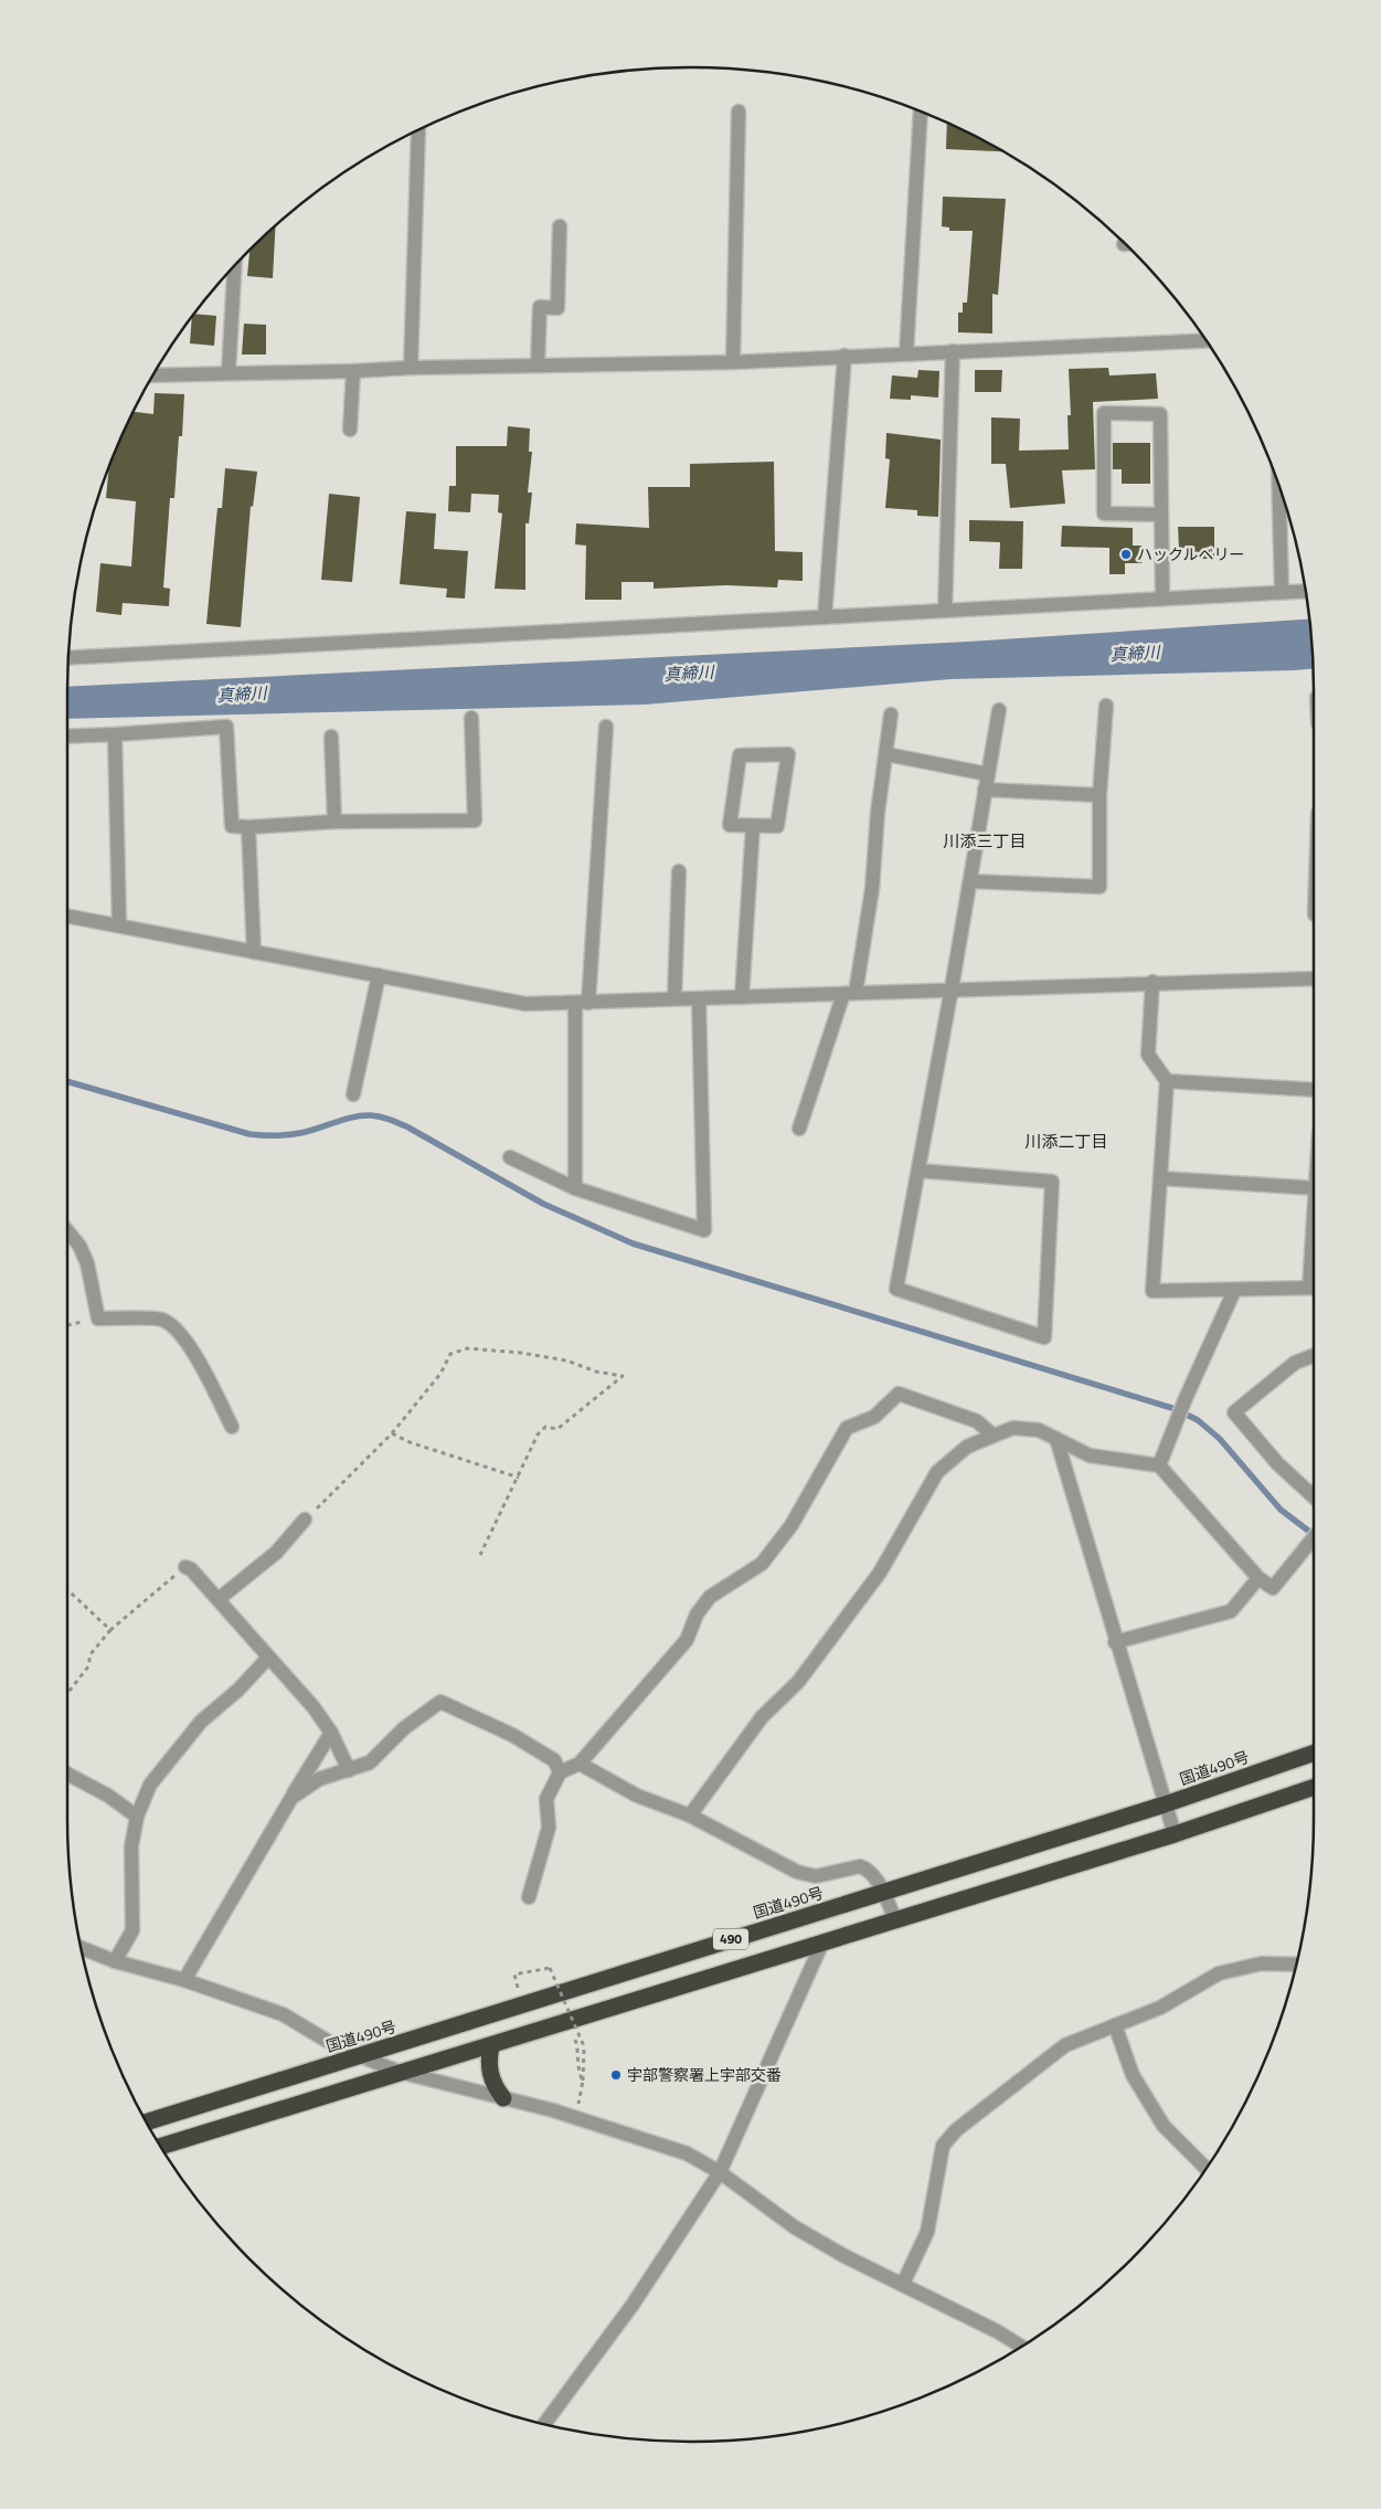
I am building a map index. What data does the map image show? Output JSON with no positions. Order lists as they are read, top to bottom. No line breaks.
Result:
{"streets":{"highway":["国道490号","490"]},"districts":["川添三丁目","川添二丁目"],"water":["真締川"],"places":["ハックルベリー","宇部警察署上宇部交番"]}
